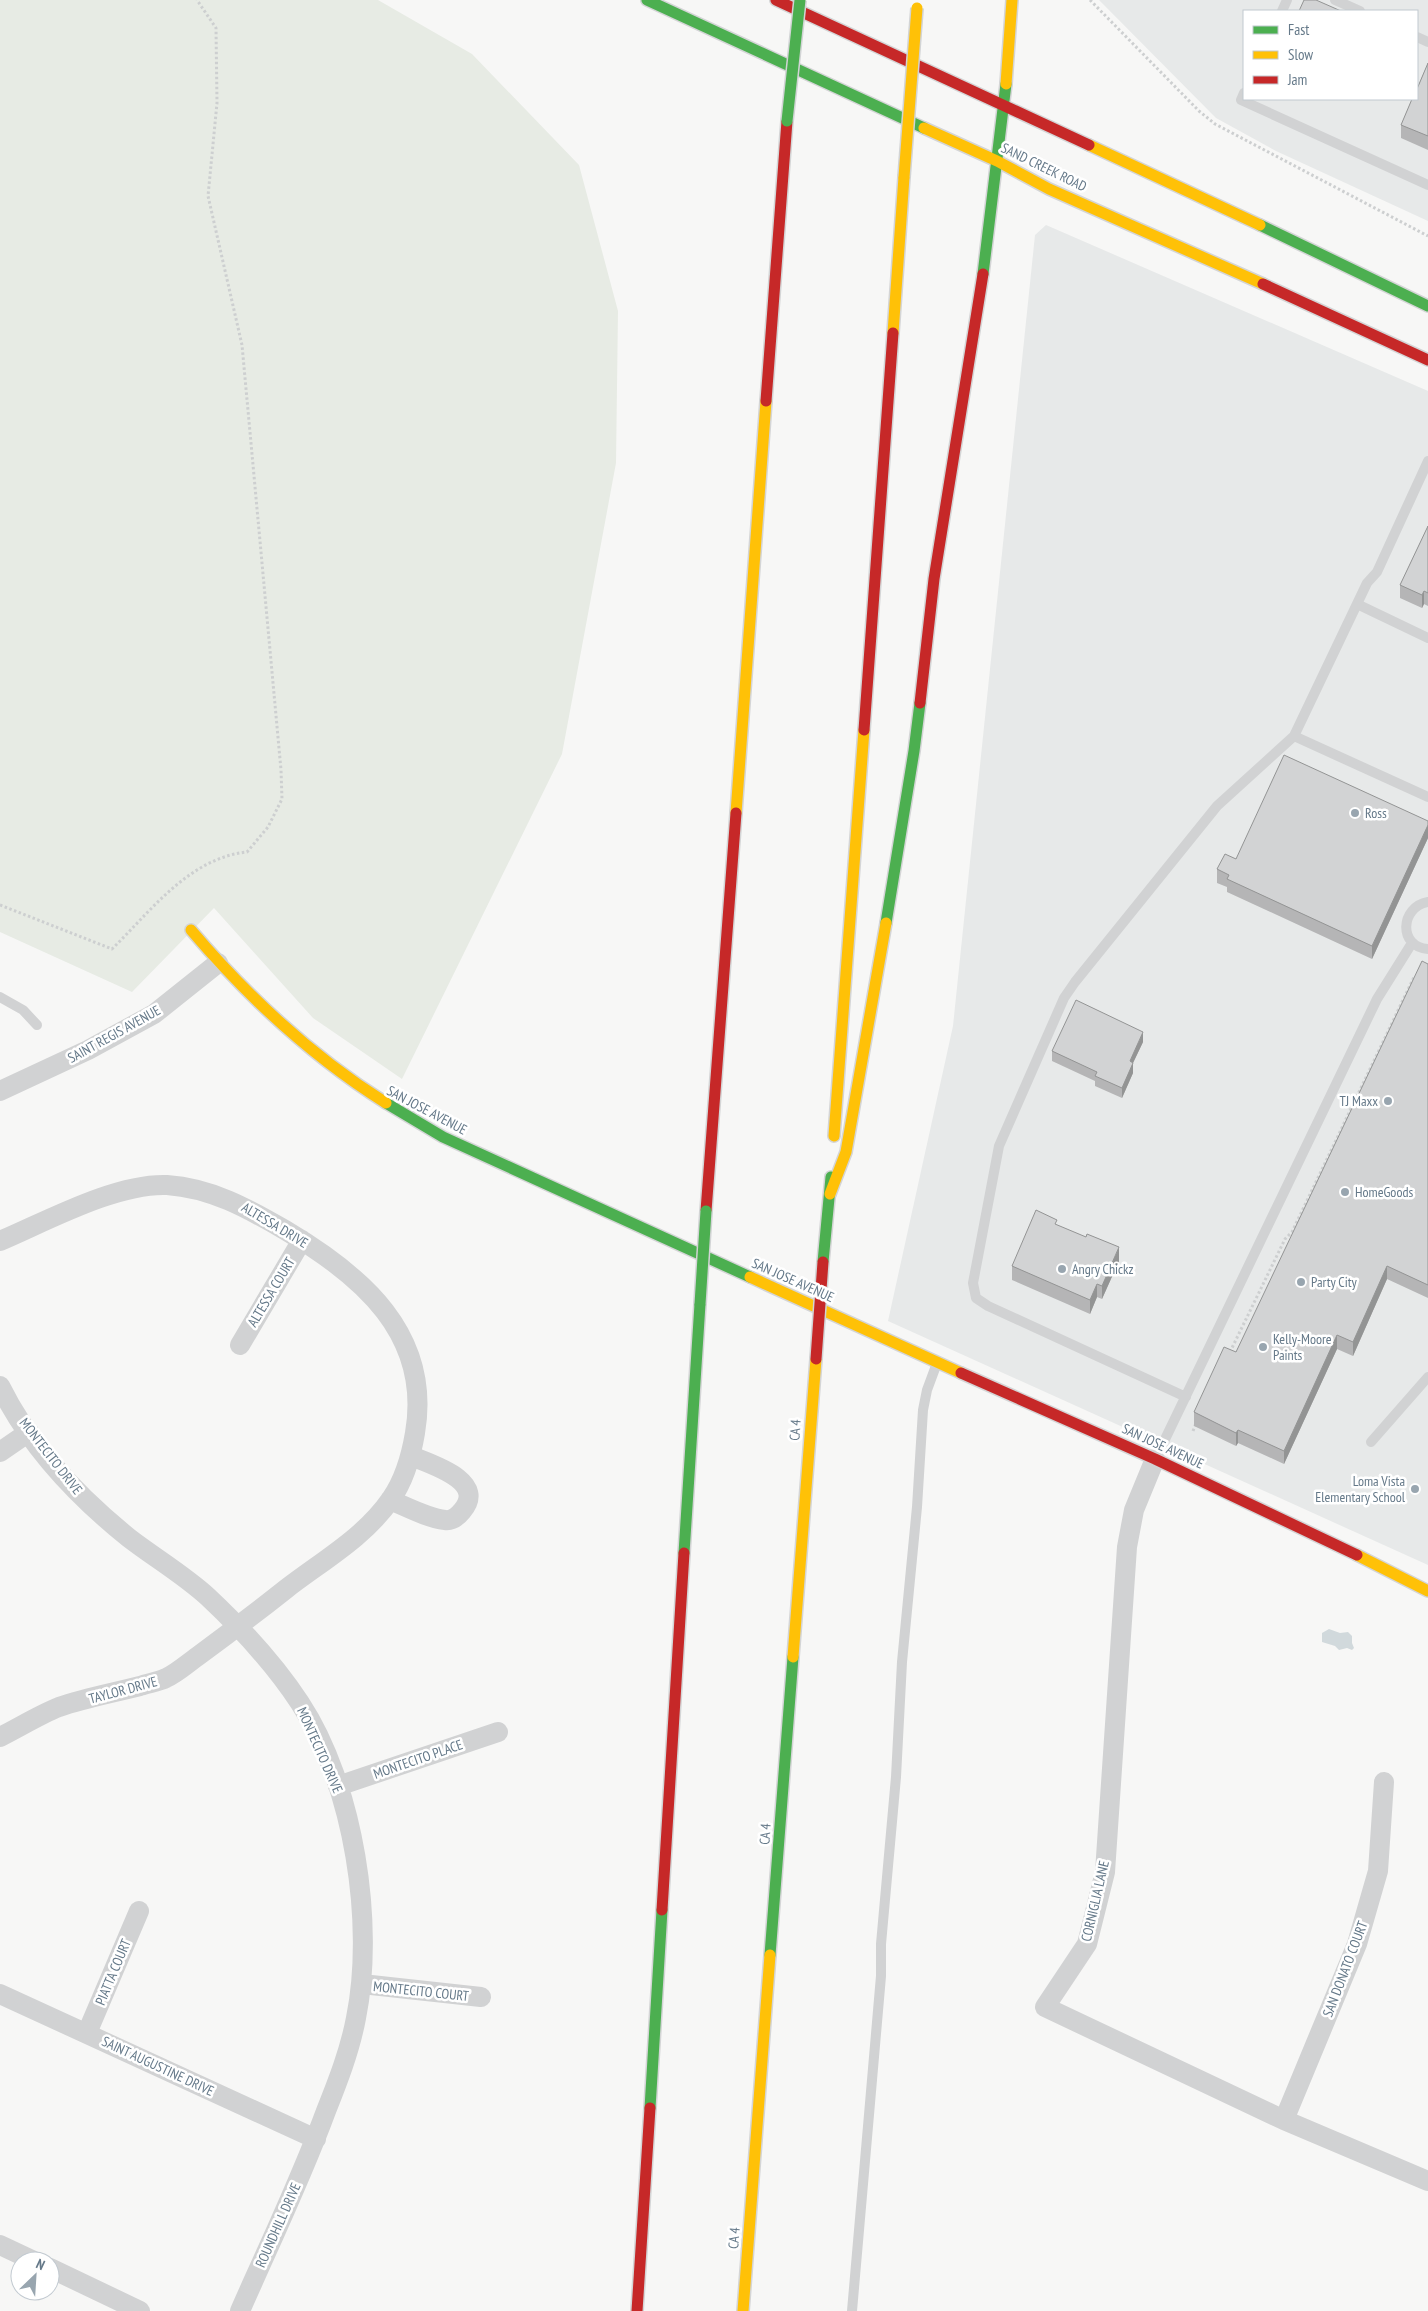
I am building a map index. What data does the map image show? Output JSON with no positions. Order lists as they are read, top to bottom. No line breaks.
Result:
{"streets":{"main road":["SAND CREEK ROAD","SAN JOSE AVENUE","CA 4"],"street":["SAINT REGIS AVENUE","ALTESSA DRIVE","ALTESSA COURT","MONTECITO DRIVE","TAYLOR DRIVE","MONTECITO PLACE","CORNIGLIA LANE","SAN DONATO COURT","PIATTA COURT","MONTECITO COURT","SAINT AUGUSTINE DRIVE","ROUNDHILL DRIVE"]},"crossings":[["SAINT REGIS AVENUE","SAN JOSE AVENUE"],["SAN JOSE AVENUE","CORNIGLIA LANE"],["ALTESSA DRIVE","ALTESSA COURT"],["ALTESSA DRIVE","MONTECITO DRIVE"],["ALTESSA DRIVE","TAYLOR DRIVE"],["MONTECITO DRIVE","TAYLOR DRIVE"],["MONTECITO DRIVE","MONTECITO PLACE"],["MONTECITO DRIVE","MONTECITO COURT"],["MONTECITO DRIVE","SAINT AUGUSTINE DRIVE"],["MONTECITO DRIVE","ROUNDHILL DRIVE"],["CORNIGLIA LANE","SAN DONATO COURT"],["PIATTA COURT","SAINT AUGUSTINE DRIVE"],["SAINT AUGUSTINE DRIVE","ROUNDHILL DRIVE"]],"places":["Ross","TJ Maxx","HomeGoods","Angry Chickz","Party City","Kelly-Moore Paints","Loma Vista Elementary School"],"legend":["Fast","Slow","Jam"],"north":"top right"}
